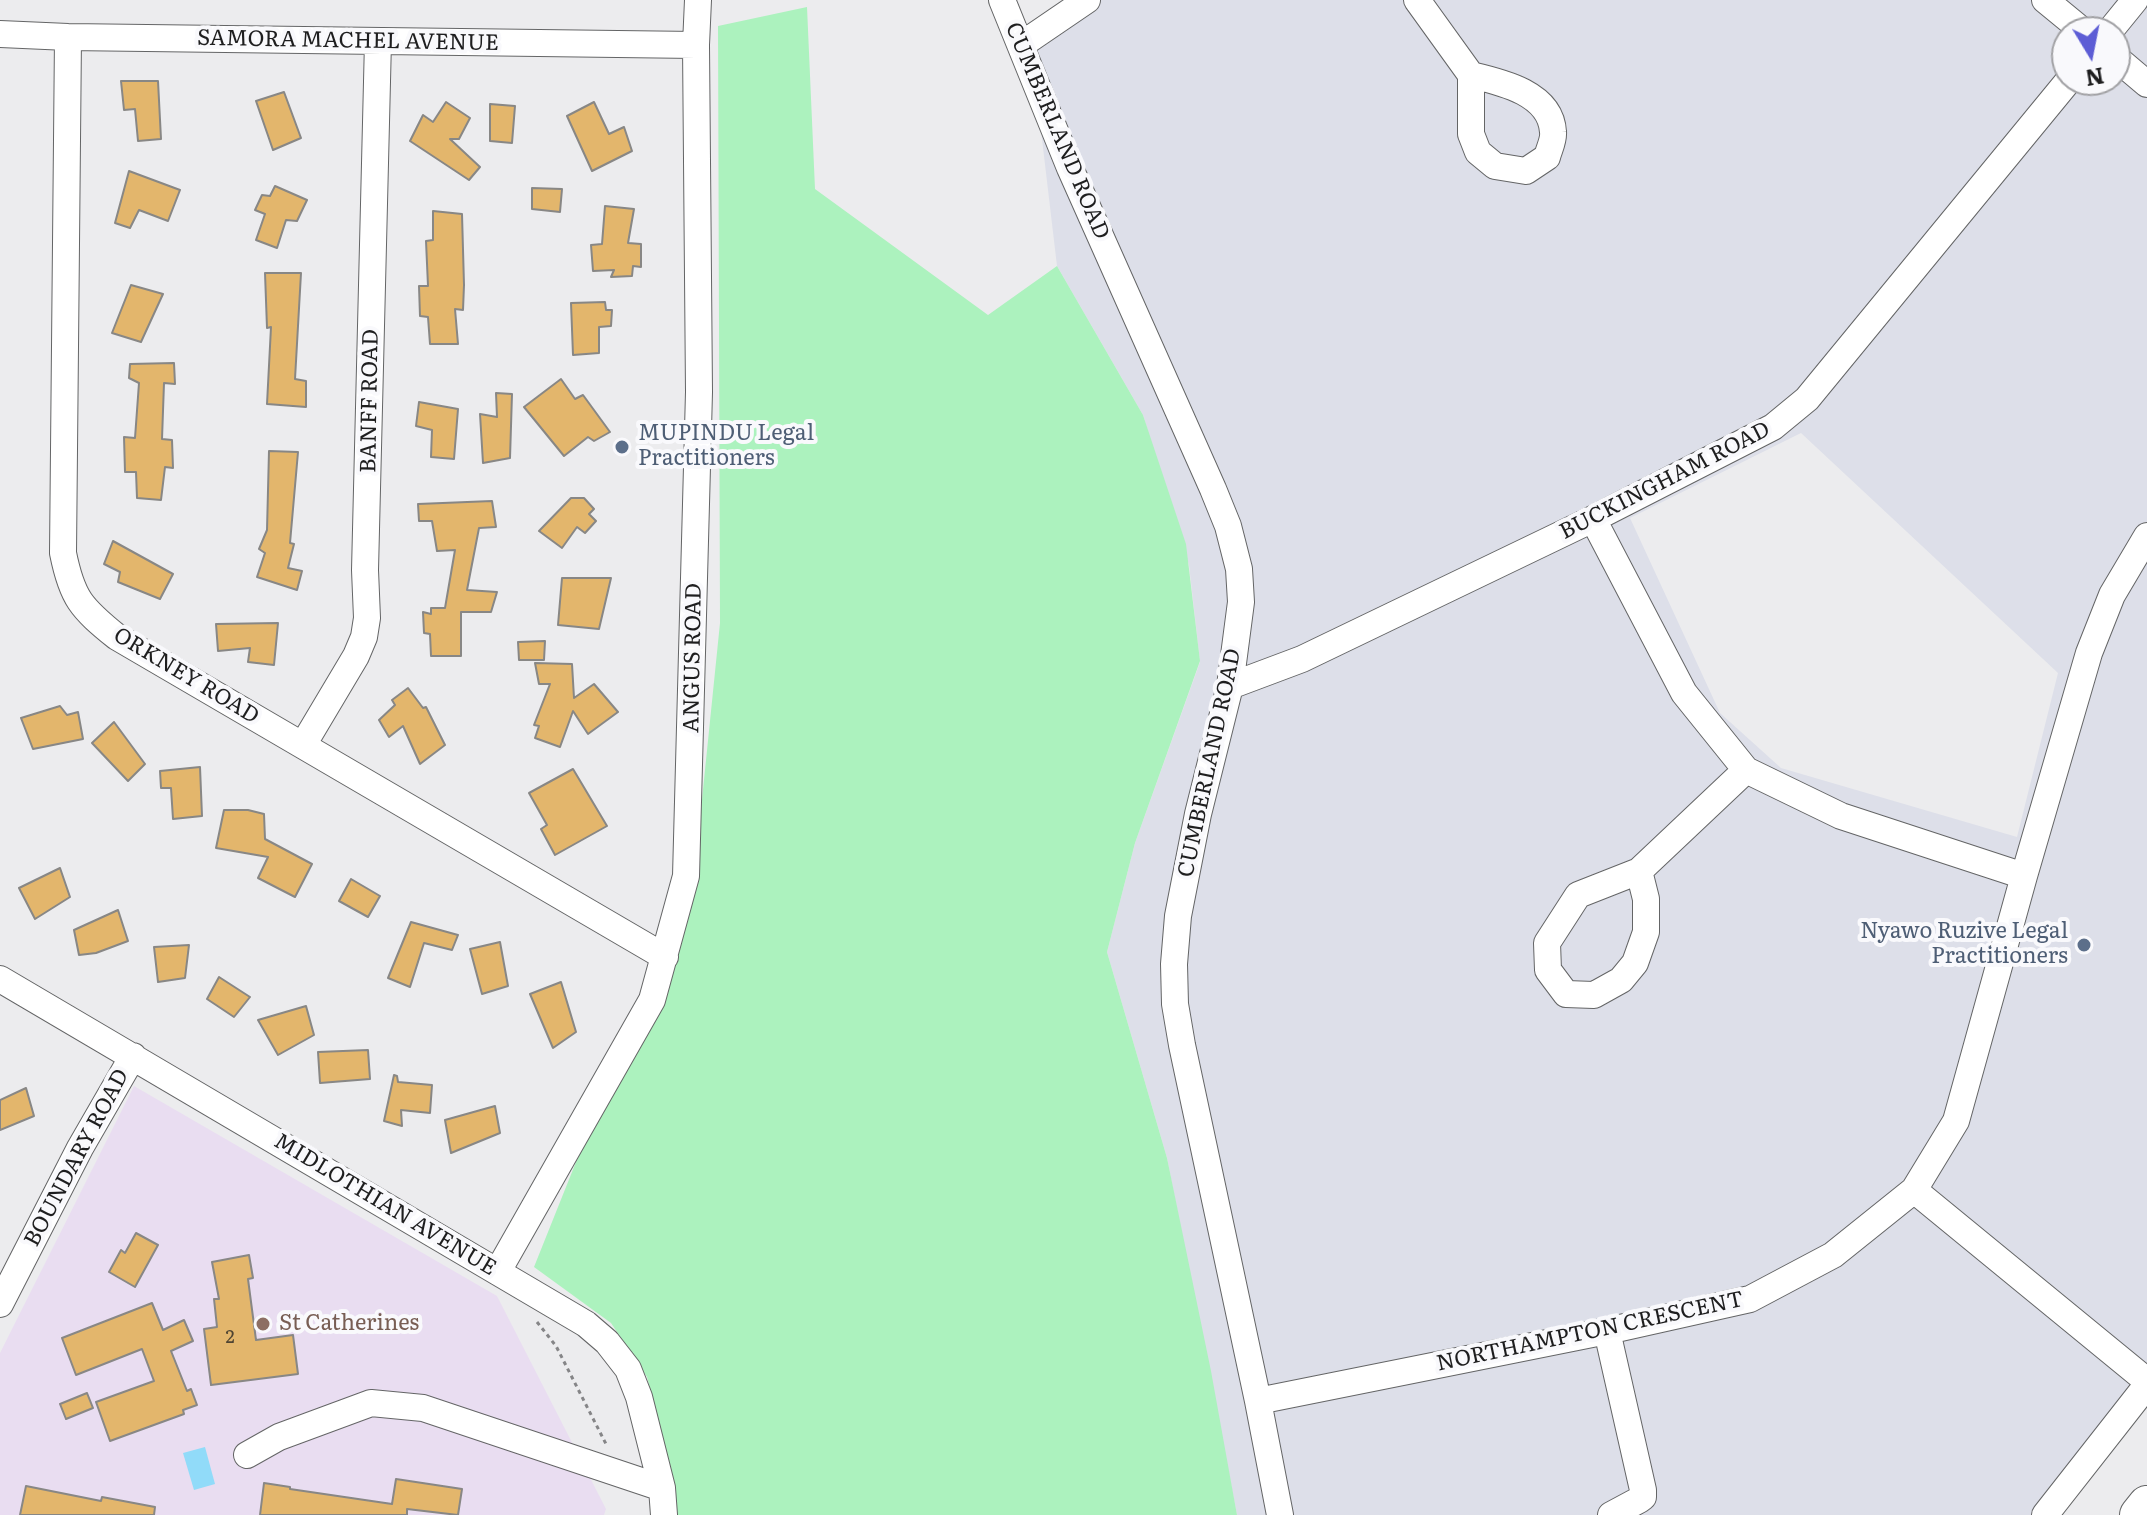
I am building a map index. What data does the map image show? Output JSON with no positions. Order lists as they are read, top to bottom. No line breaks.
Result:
{"streets":{"street":["SAMORA MACHEL AVENUE","CUMBERLAND ROAD","BANFF ROAD","BUCKINGHAM ROAD","ANGUS ROAD","ORKNEY ROAD","BOUNDARY ROAD","MIDLOTHIAN AVENUE","NORTHAMPTON CRESCENT"]},"crossings":[["SAMORA MACHEL AVENUE","BANFF ROAD"],["SAMORA MACHEL AVENUE","ANGUS ROAD"],["SAMORA MACHEL AVENUE","ORKNEY ROAD"],["CUMBERLAND ROAD","BUCKINGHAM ROAD"],["CUMBERLAND ROAD","NORTHAMPTON CRESCENT"],["BANFF ROAD","ORKNEY ROAD"],["ANGUS ROAD","ORKNEY ROAD"],["ANGUS ROAD","MIDLOTHIAN AVENUE"],["BOUNDARY ROAD","MIDLOTHIAN AVENUE"]],"places":["MUPINDU Legal Practitioners","Nyawo Ruzive Legal Practitioners","St Catherines"],"house_numbers":["2"],"north":"bottom"}
